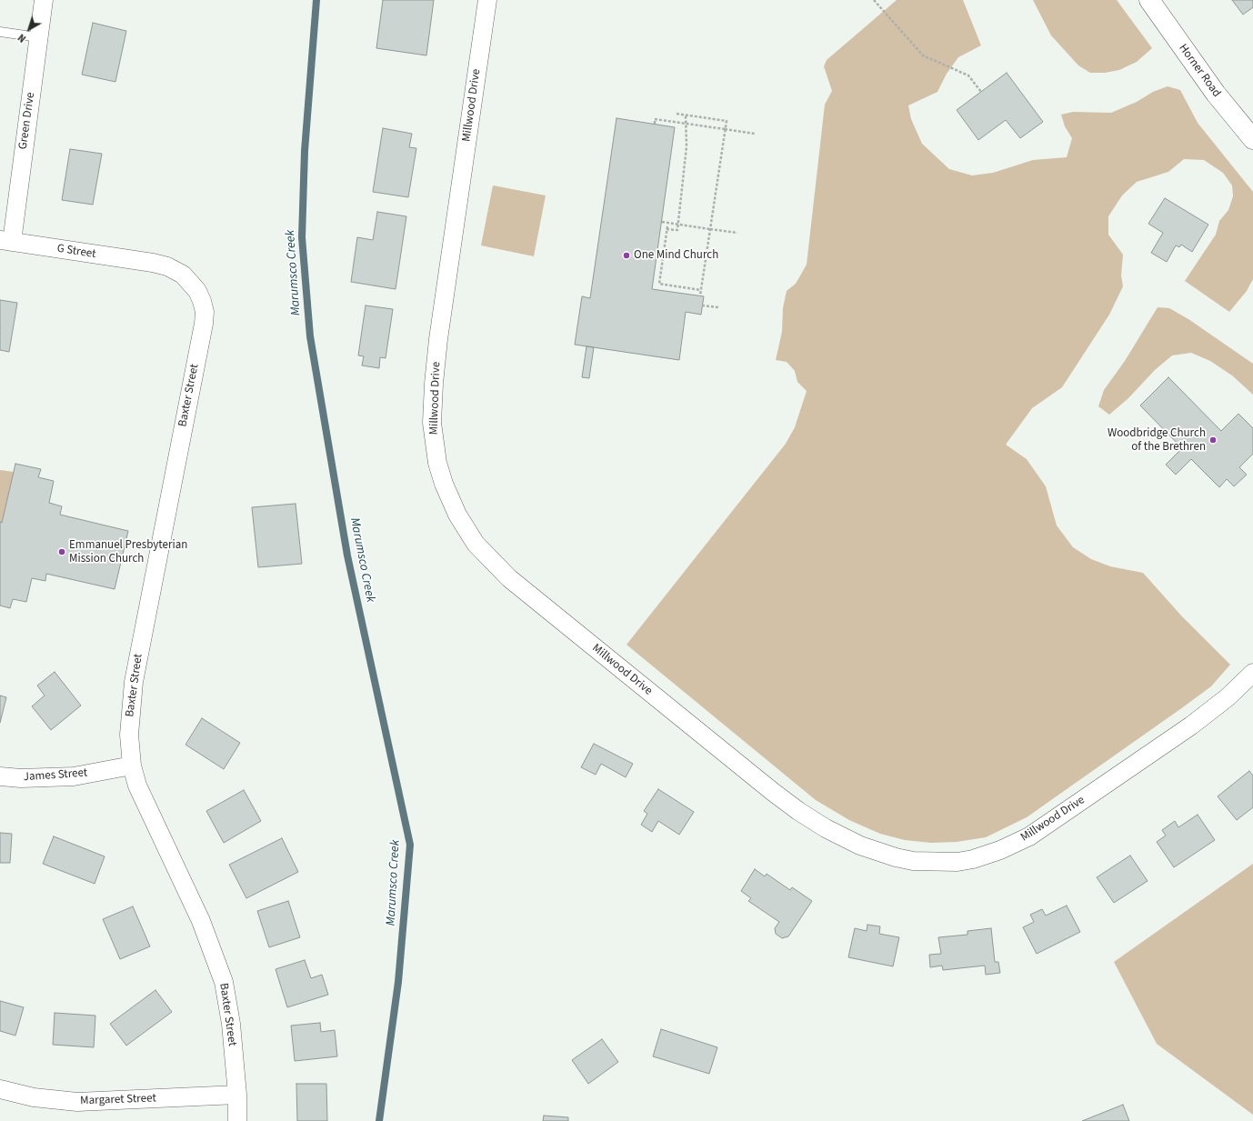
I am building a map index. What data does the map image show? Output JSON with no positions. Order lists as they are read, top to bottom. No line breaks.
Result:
{"streets":{"main road":["Horner Road"],"street":["Millwood Drive","Green Drive","G Street","Baxter Street","James Street","Margaret Street"]},"crossings":[["Green Drive","G Street"],["G Street","Baxter Street"],["Baxter Street","James Street"],["Baxter Street","Margaret Street"]],"water":["Marumsco Creek"],"places":["One Mind Church","Woodbridge Church of the Brethren","Emmanuel Presbyterian Mission Church"],"north":"bottom left"}
